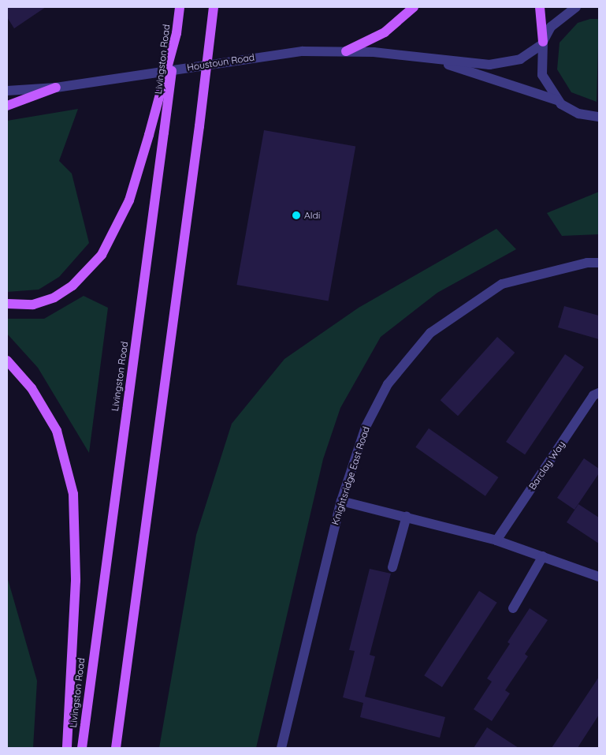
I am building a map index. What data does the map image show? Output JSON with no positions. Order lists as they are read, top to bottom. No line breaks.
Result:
{"streets":{"main road":["Livingston Road"],"street":["Houstoun Road","Barclay Way","Knightsridge East Road"]},"places":["Aldi"]}
